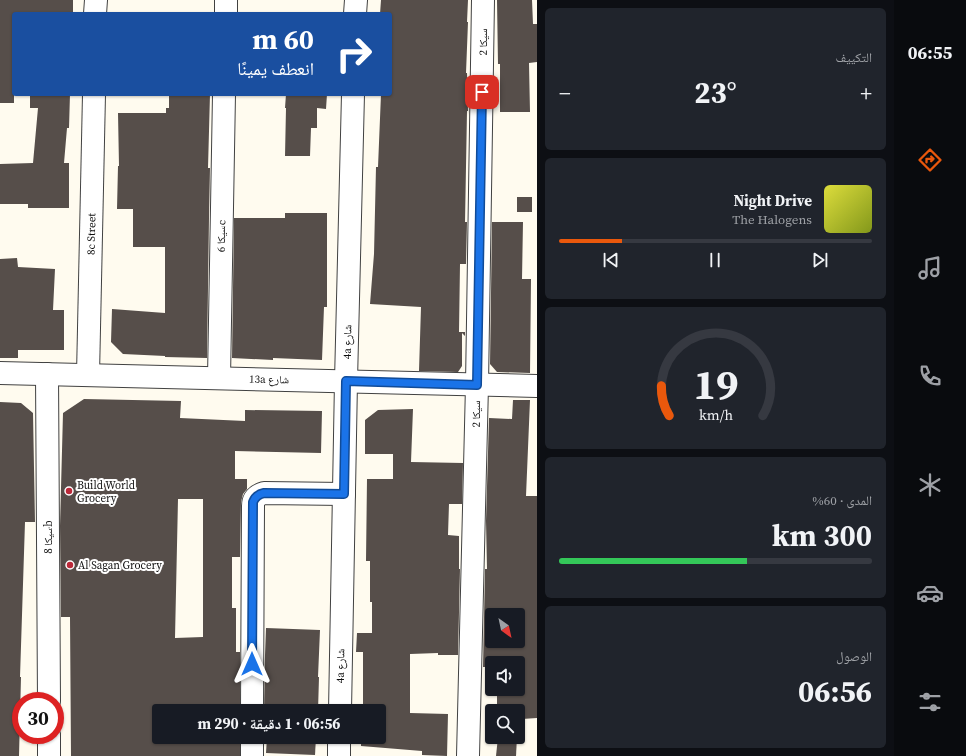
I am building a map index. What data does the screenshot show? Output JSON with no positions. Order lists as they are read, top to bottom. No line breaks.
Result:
{"streets":{"street":["سيكا 2","8c Street","سيكا 6c","4a شارع","13a شارع","سيكا 8b"]},"crossings":[["سيكا 2","13a شارع"],["8c Street","13a شارع"],["سيكا 6c","13a شارع"],["4a شارع","13a شارع"],["13a شارع","سيكا 8b"]],"places":["Build World Grocery","Al Sagan Grocery"],"north":"bottom right","page":{"tabs":"06:55","tile":["التكييف",["المدى · 60%","300 km"],["الوصول","06:56"]],"turn":["60 m","انعطف يمينًا"],"heat":["−","23°","+"],"song":["Night Drive","The Halogens"],"limit":"30","trip":"06:56 · 1 دقيقة · 290 m","gauge":["19","km/h"]}}
